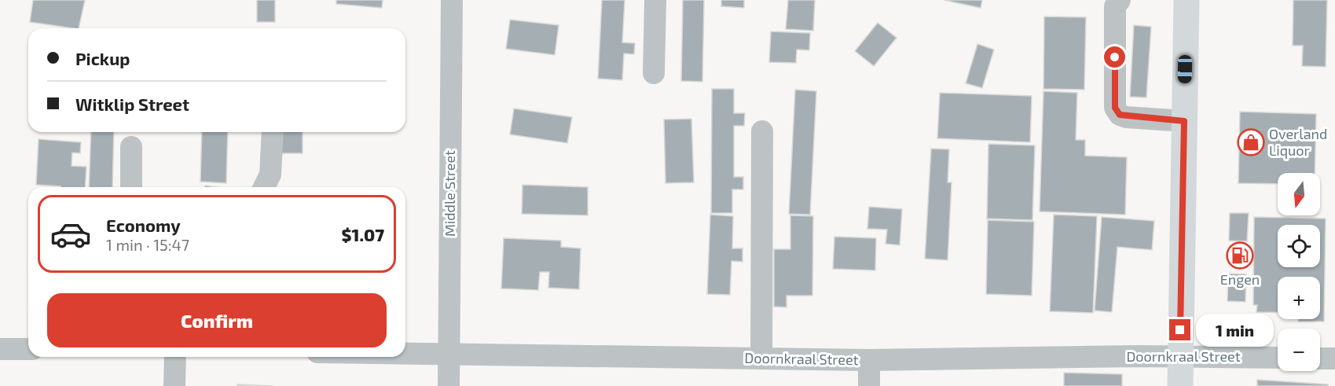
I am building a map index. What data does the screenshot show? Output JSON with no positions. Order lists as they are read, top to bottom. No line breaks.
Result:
{"streets":{"street":["Middle Street","Doornkraal Street"]},"crossings":[["Middle Street","Doornkraal Street"]],"places":{"shop":["Overland Liquor"],"fuel station":["Engen"]},"north":"bottom","page":{"banner":["Pickup","Witklip Street"],"map_buttons":["+","−"],"list":[{"name":"Economy","note":"1 min · 15:47","value":"$1.07"}],"buttons":"Confirm","bubble":"1 min"}}
